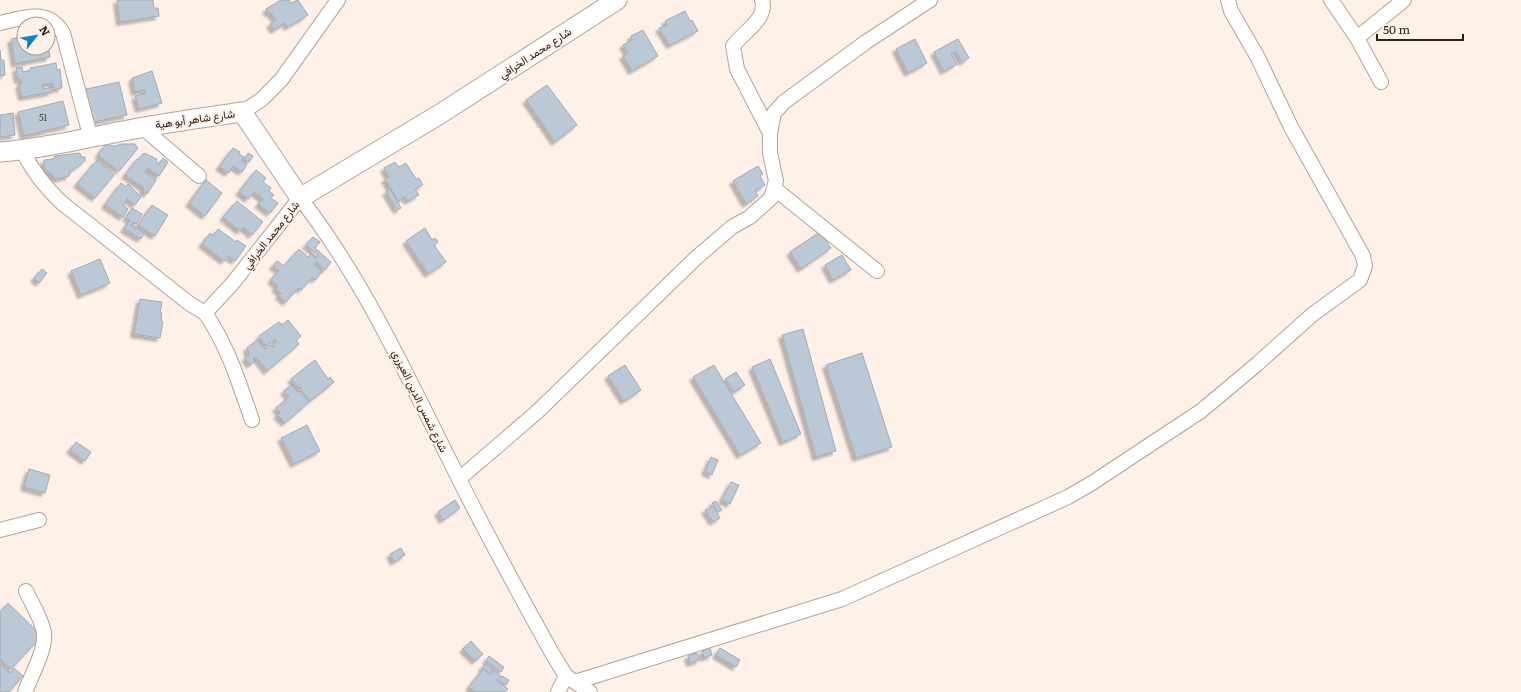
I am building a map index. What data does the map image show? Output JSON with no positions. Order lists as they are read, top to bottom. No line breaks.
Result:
{"streets":{"street":["شارع محمد الخرافي","شارع شاهر أبو هية","شارع شمس الدين العيزري"]},"crossings":[["شارع محمد الخرافي","شارع شمس الدين العيزري"],["شارع شاهر أبو هية","شارع شمس الدين العيزري"]],"house_numbers":["51"],"scale_bar":"50 m","north":"top right"}
